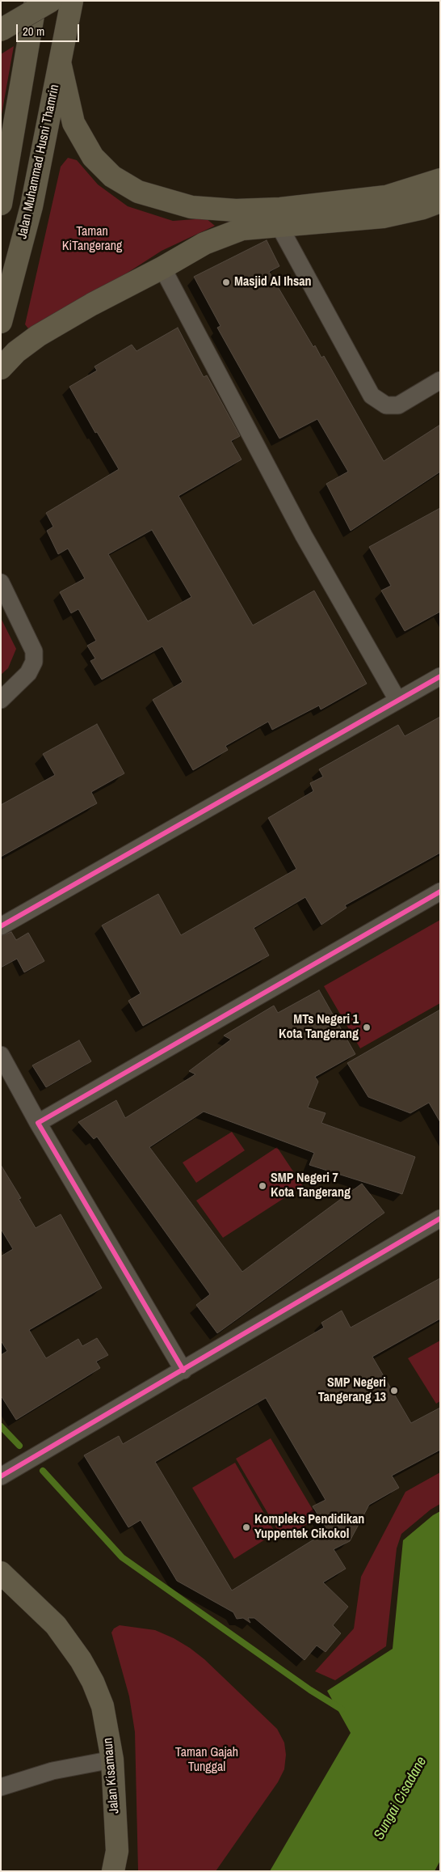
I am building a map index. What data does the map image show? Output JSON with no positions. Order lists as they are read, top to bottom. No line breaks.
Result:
{"streets":{"main road":["Jalan Muhammad Husni Thamrin","Jalan Kisamaun"]},"water":["Sungai Cisadane"],"parks":["Taman KiTangerang","Taman Gajah Tunggal"],"places":["Masjid Al Ihsan","MTs Negeri 1 Kota Tangerang","SMP Negeri 7 Kota Tangerang","SMP Negeri Tangerang 13","Kompleks Pendidikan Yuppentek Cikokol"],"scale_bar":"20 m"}
